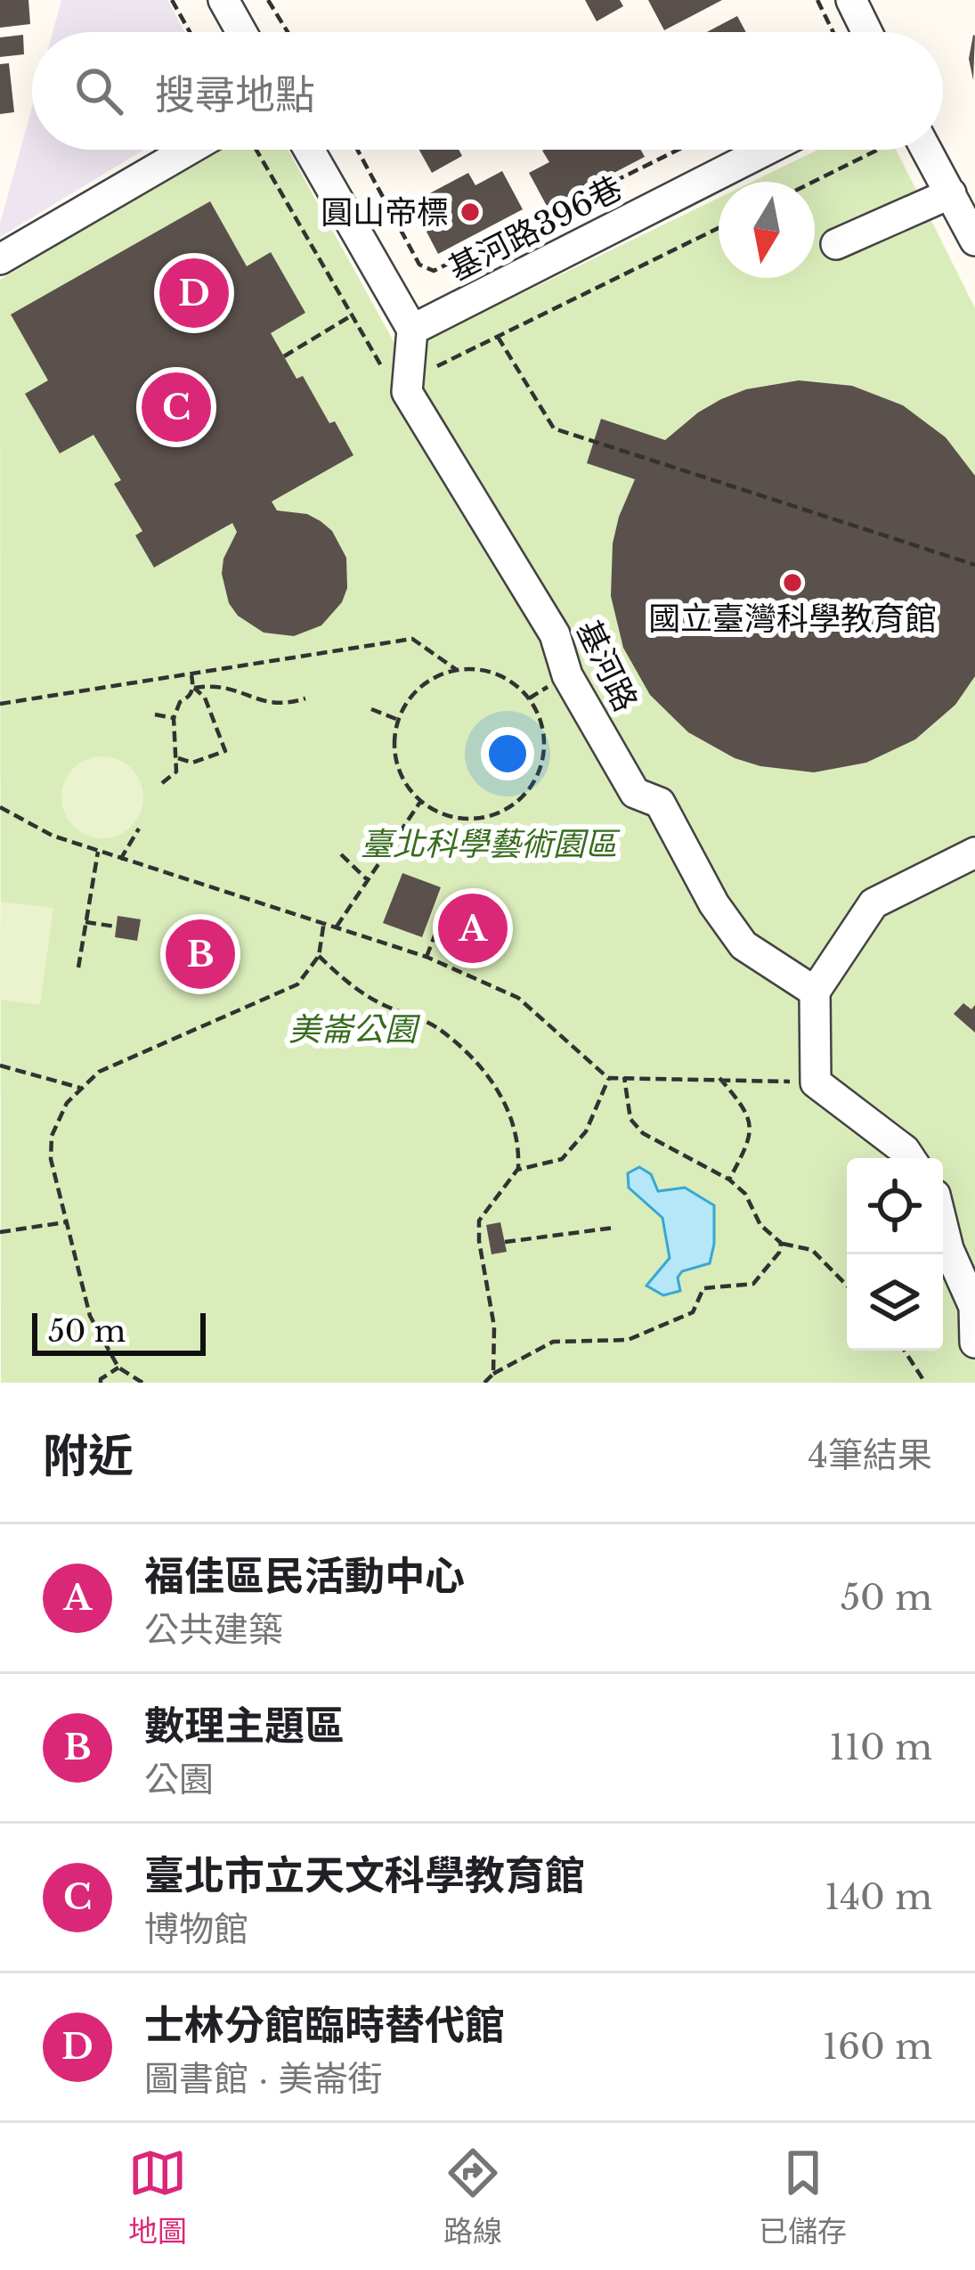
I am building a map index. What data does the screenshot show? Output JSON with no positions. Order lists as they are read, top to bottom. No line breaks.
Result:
{"streets":{"street":["基河路396巷","基河路"]},"crossings":[["基河路396巷","基河路"]],"parks":["臺北科學藝術園區","美崙公園"],"places":["圓山帝標","國立臺灣科學教育館"],"scale_bar":"50 m","north":"bottom","page":{"search":"搜尋地點","pins":["D","C","A","B"],"scale":"50 m","heading":["附近","4筆結果"],"list":[{"mark":"A","name":"福佳區民活動中心","note":"公共建築","value":"50 m"},{"mark":"B","name":"數理主題區","note":"公園","value":"110 m"},{"mark":"C","name":"臺北市立天文科學教育館","note":"博物館","value":"140 m"},{"mark":"D","name":"士林分館臨時替代館","note":"圖書館 · 美崙街","value":"160 m"}],"nav":["地圖","路線","已儲存"]}}
